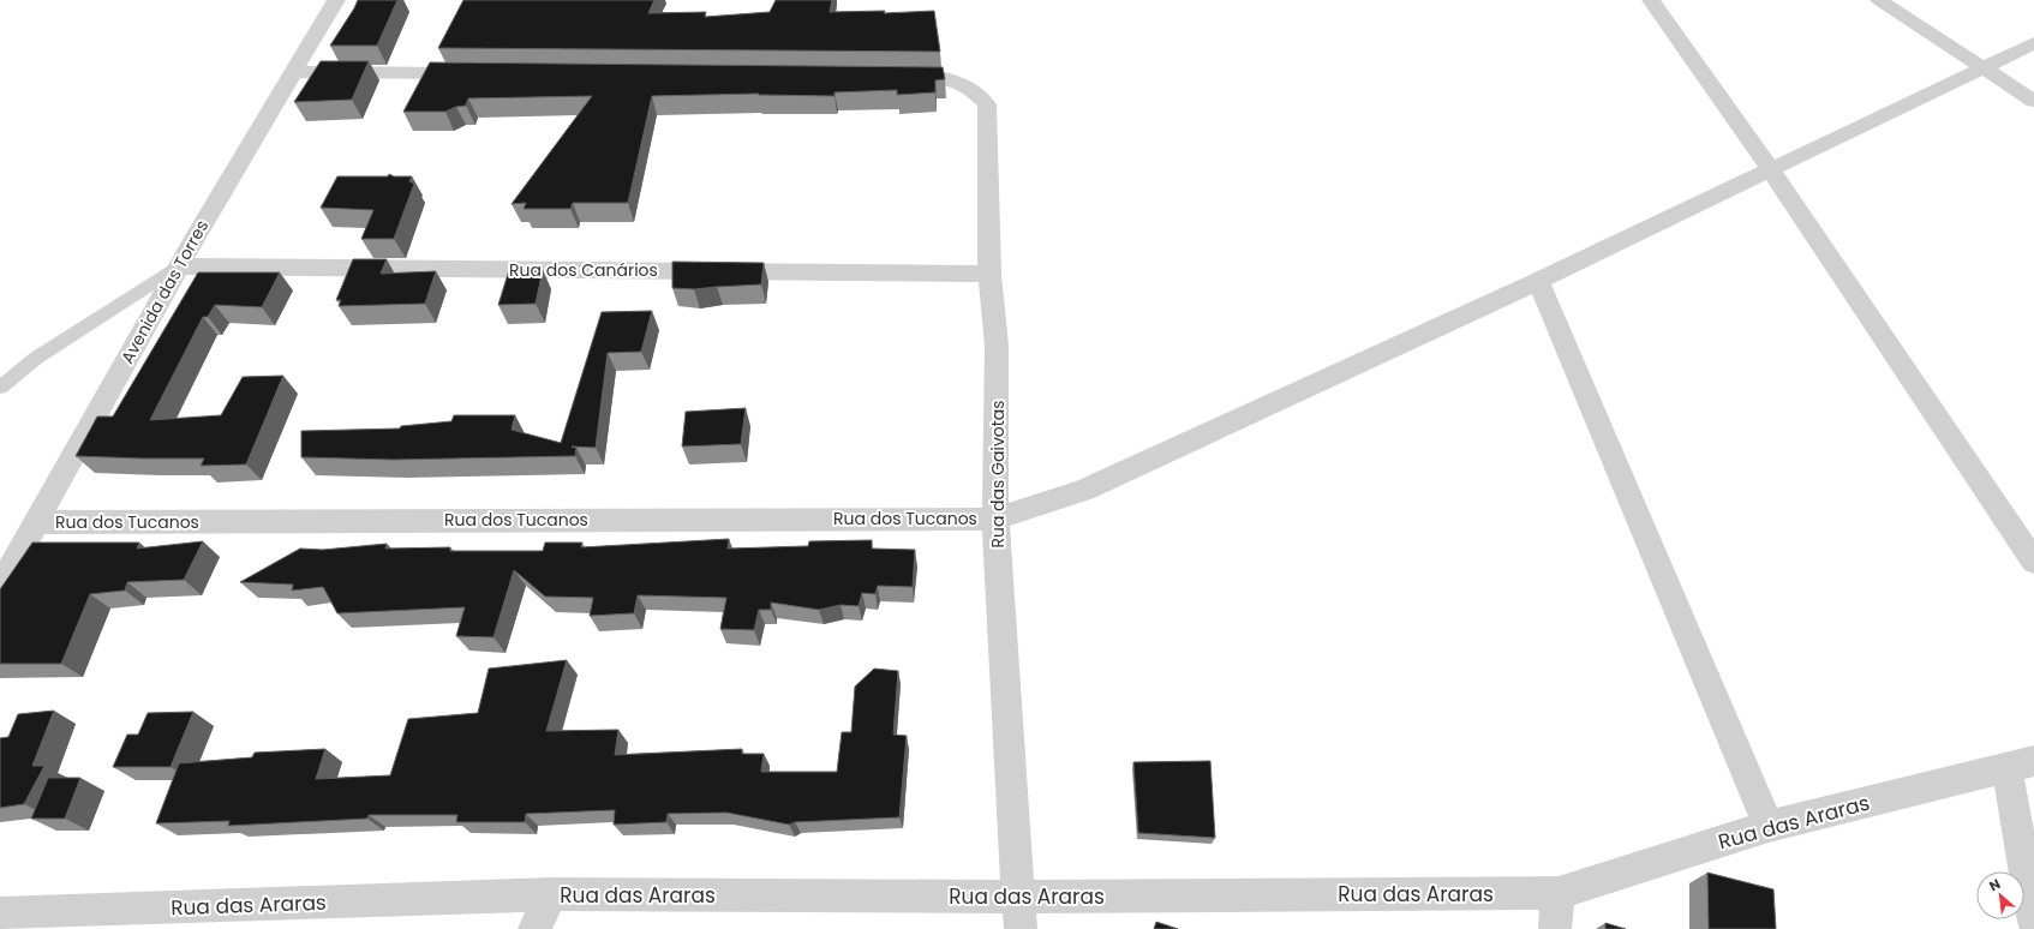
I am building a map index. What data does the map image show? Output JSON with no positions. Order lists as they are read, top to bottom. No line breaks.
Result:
{"streets":{"street":["Rua dos Canários","Avenida das Torres","Rua das Gaivotas","Rua dos Tucanos","Rua das Araras"]},"crossings":[["Rua dos Canários","Avenida das Torres"],["Rua dos Canários","Rua das Gaivotas"],["Avenida das Torres","Rua dos Tucanos"],["Rua das Gaivotas","Rua dos Tucanos"],["Rua das Gaivotas","Rua das Araras"]],"north":"top left"}
